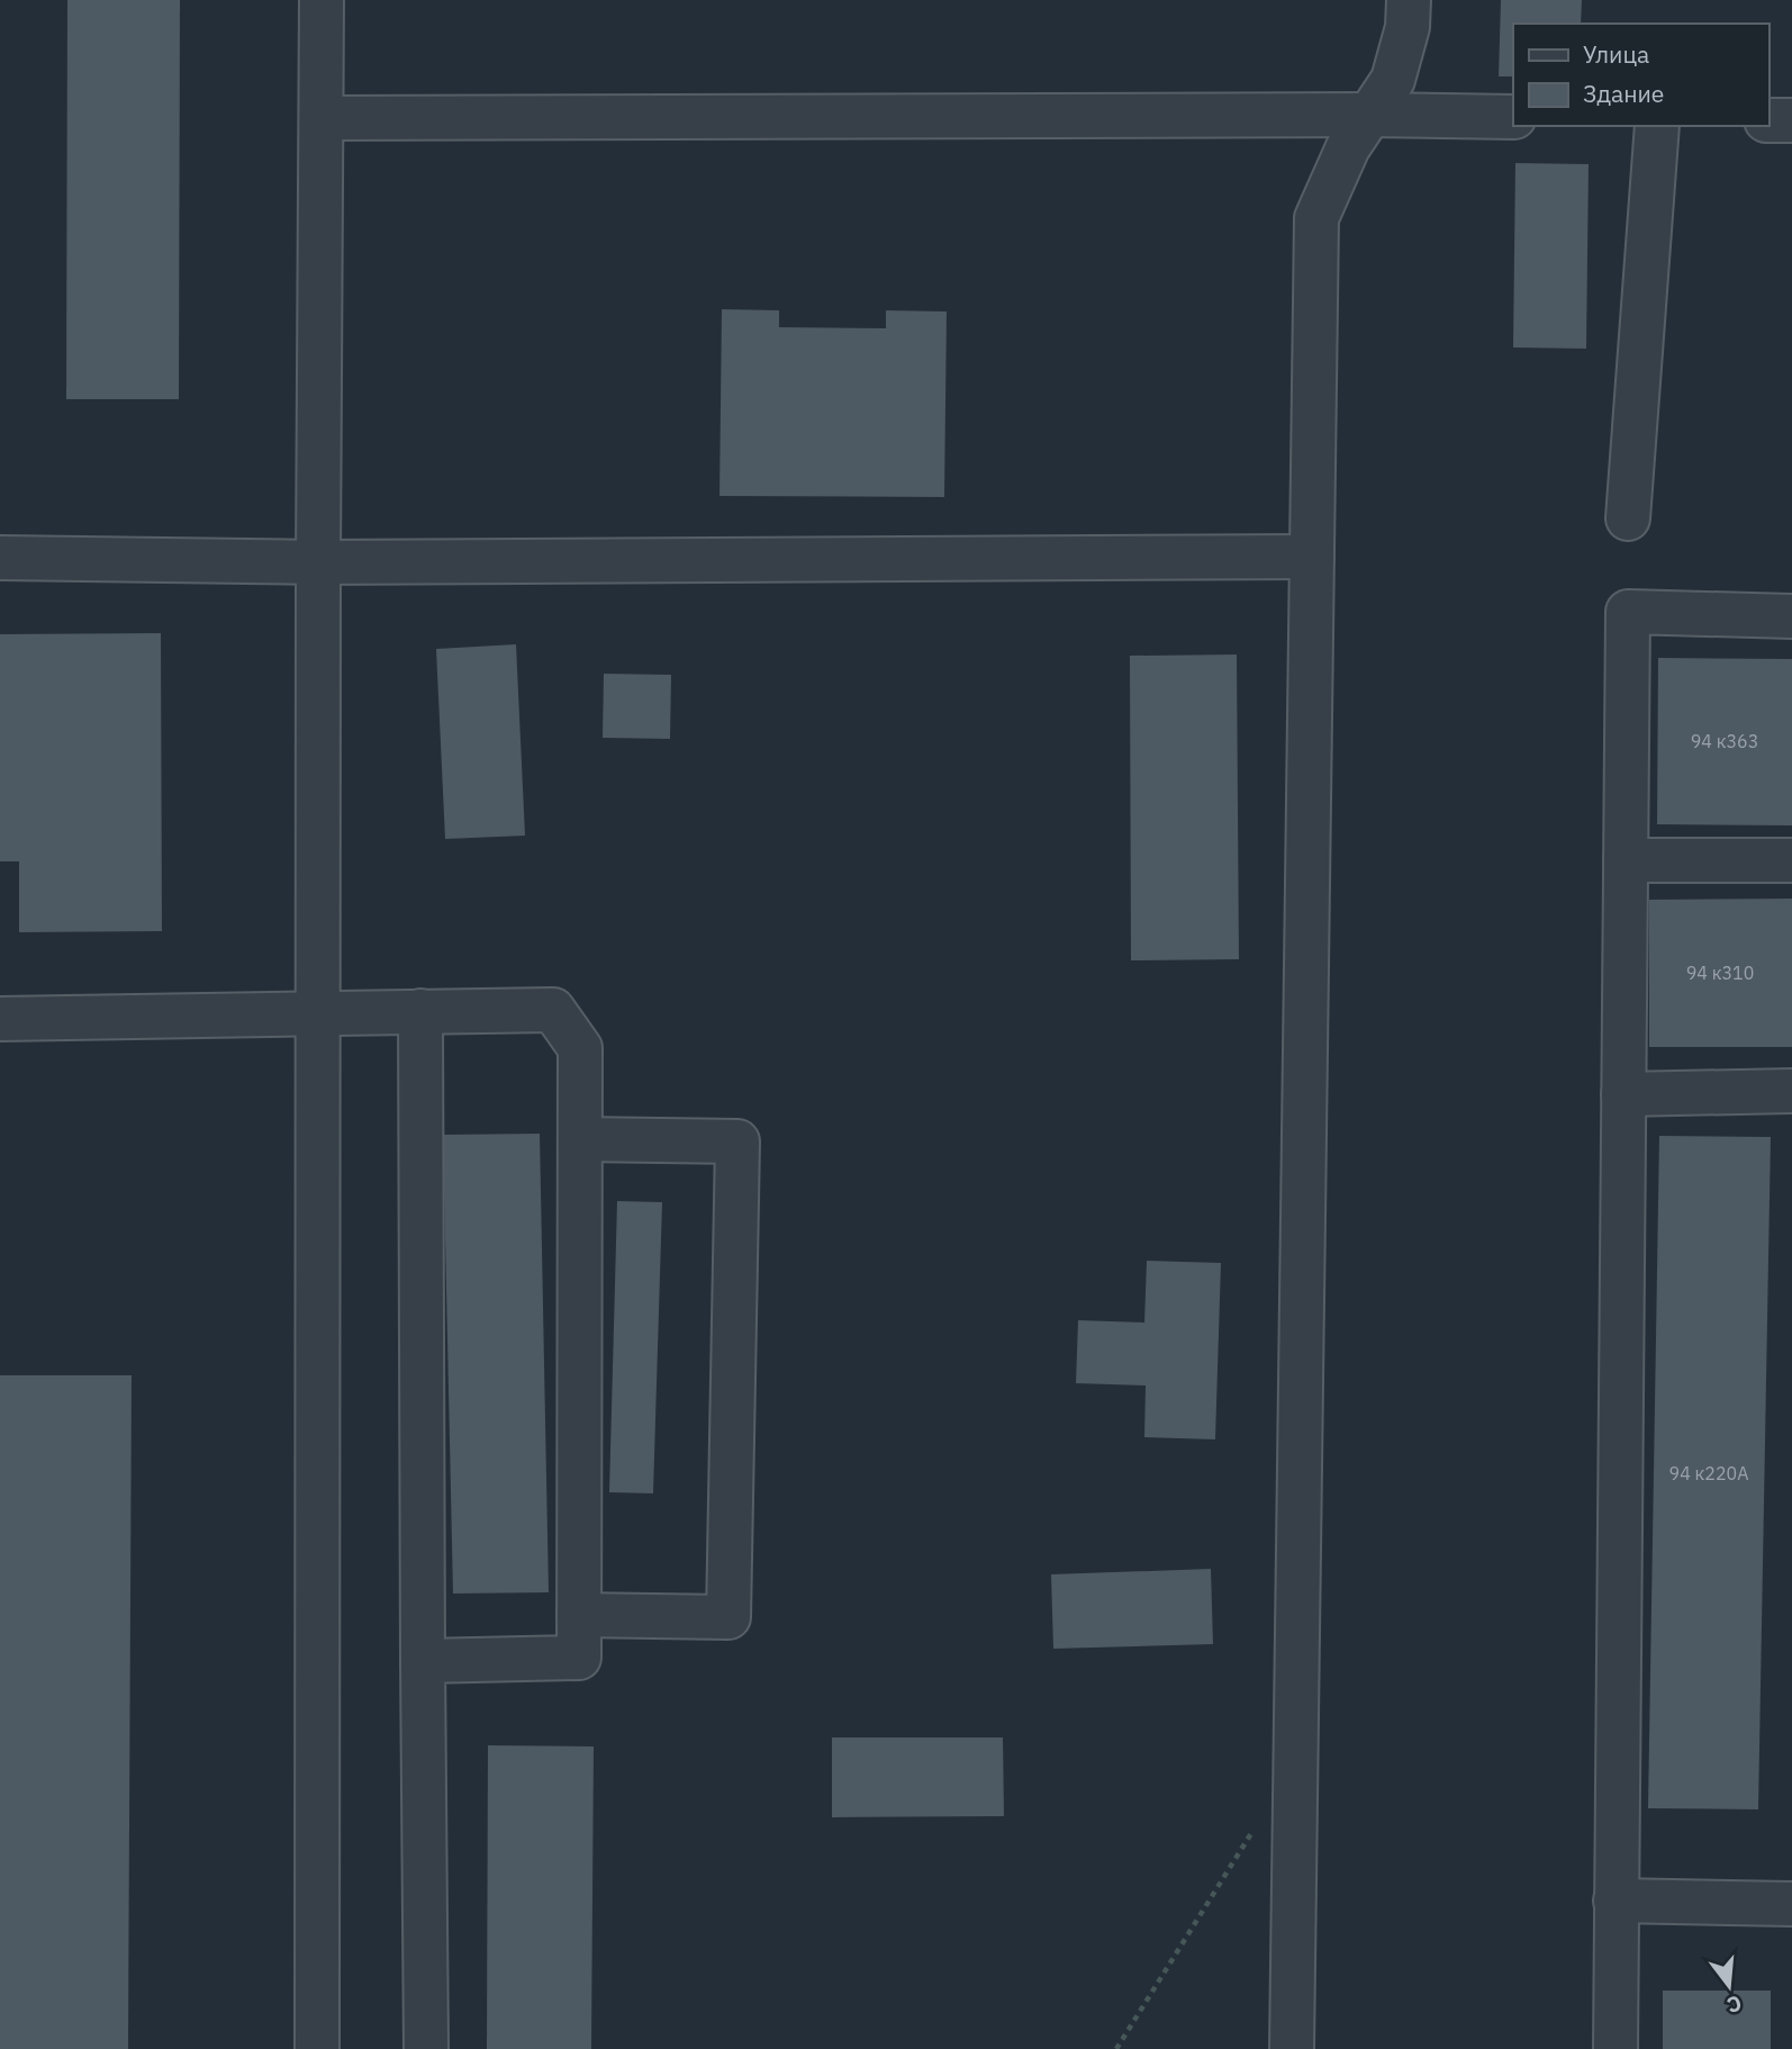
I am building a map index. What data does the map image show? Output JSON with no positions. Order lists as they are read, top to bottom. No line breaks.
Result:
{"house_numbers":["94 к363","94 к310","94 к220А"],"legend":["Улица","Здание"],"north":"bottom"}
